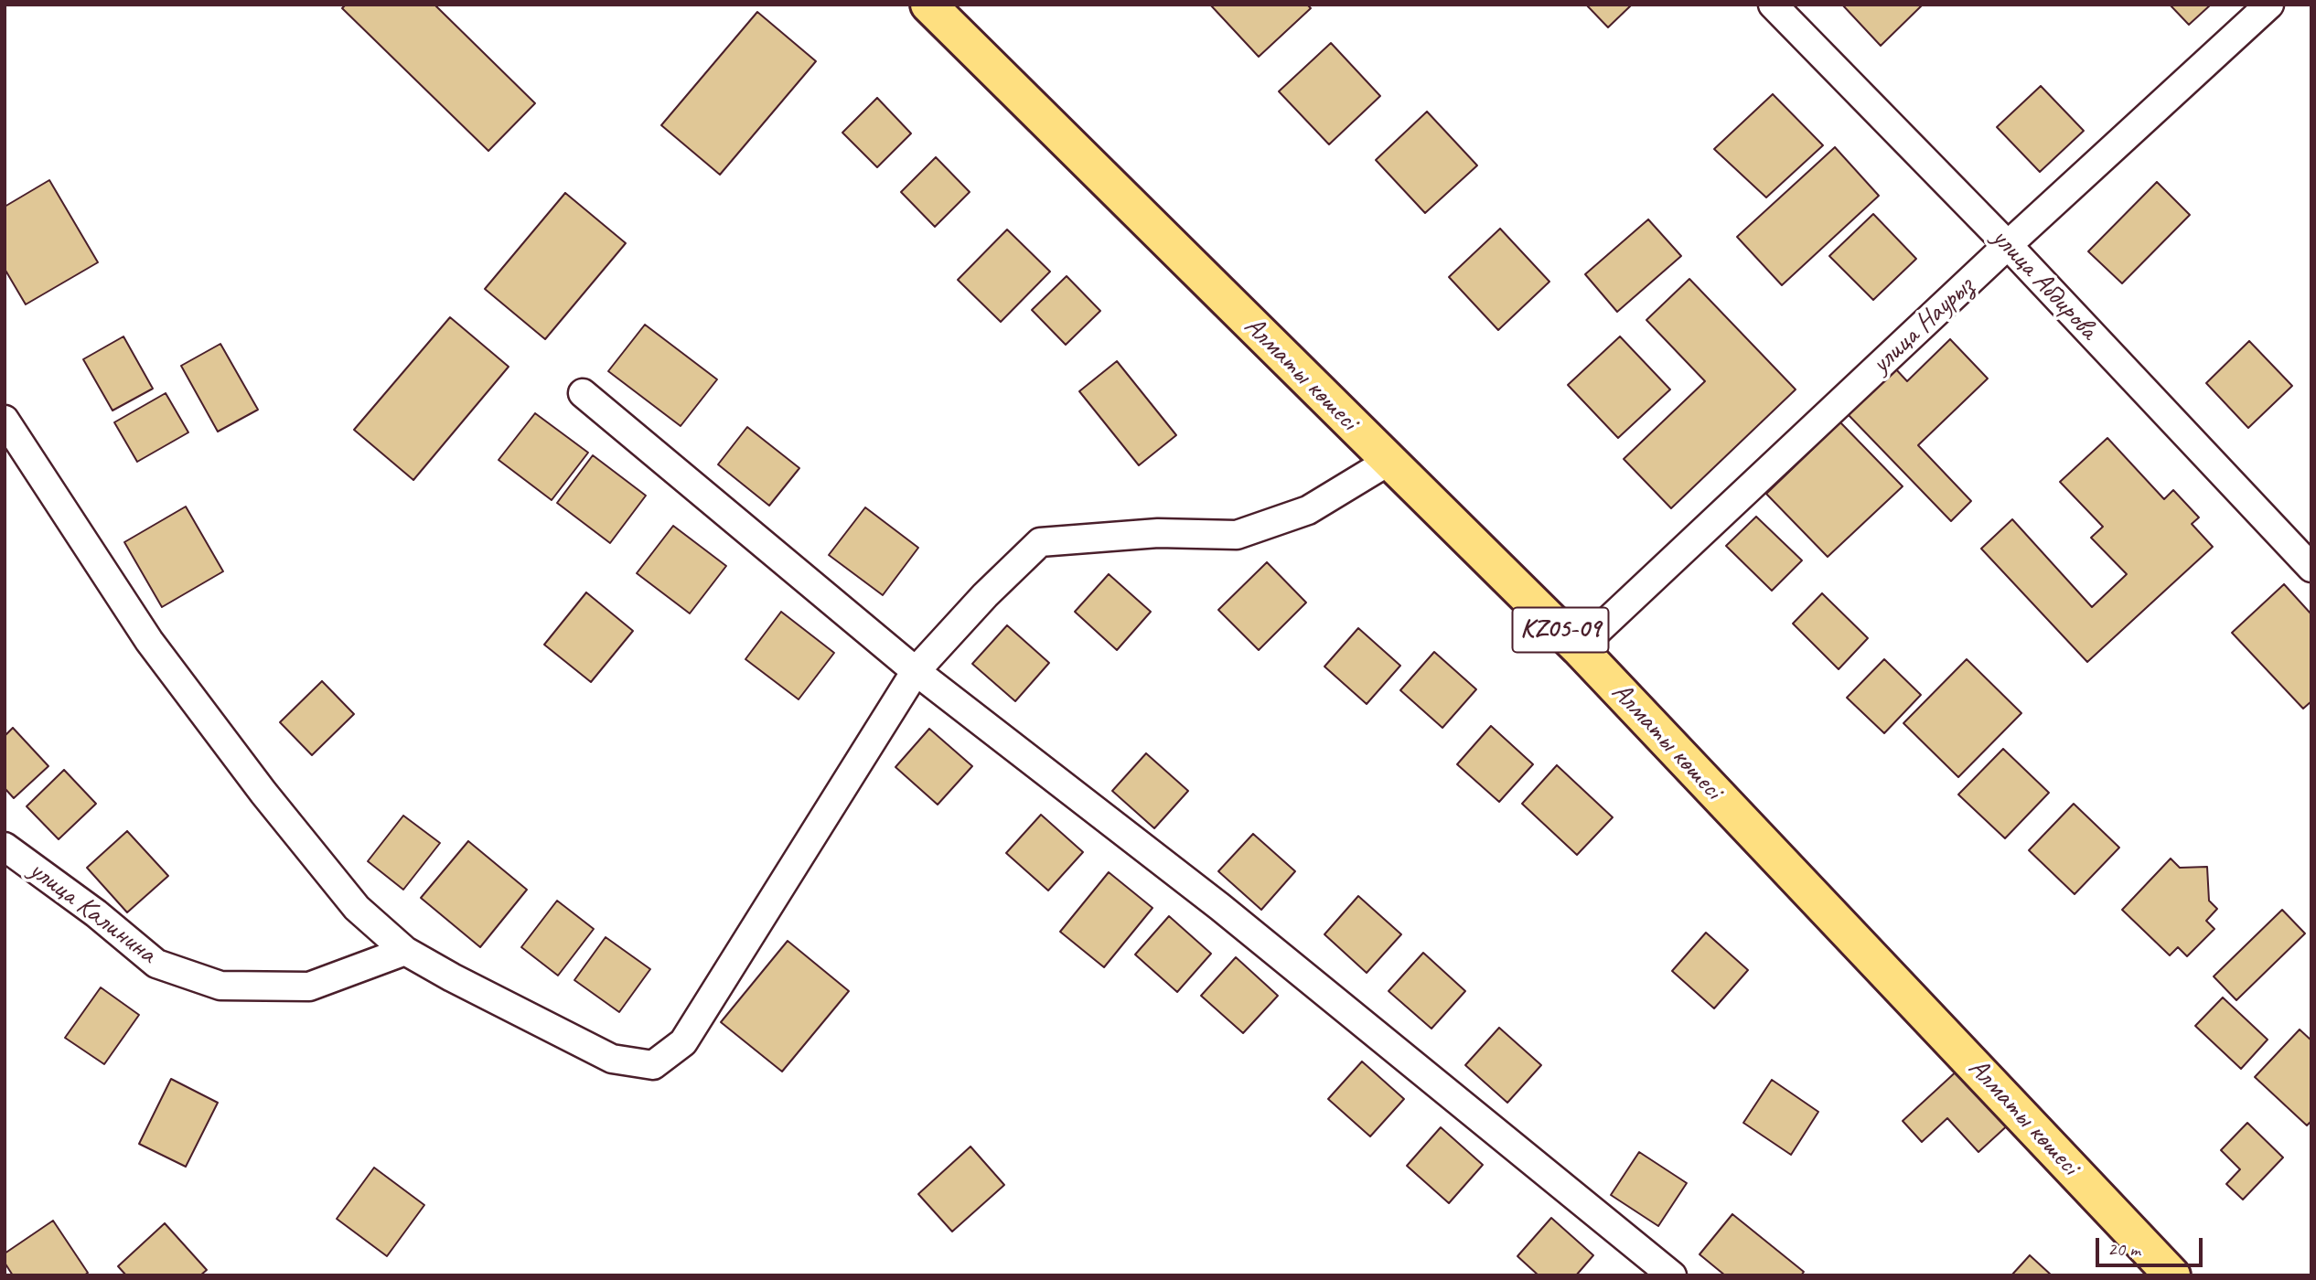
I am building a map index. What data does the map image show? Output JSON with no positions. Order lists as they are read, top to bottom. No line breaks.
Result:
{"streets":{"main road":["Алматы көшесі","KZ05-09"],"street":["улица Абдирова","улица Наурыз","улица Калинина"]},"crossings":[["улица Абдирова","улица Наурыз"],["улица Наурыз","Алматы көшесі"]],"scale_bar":"20 m"}
